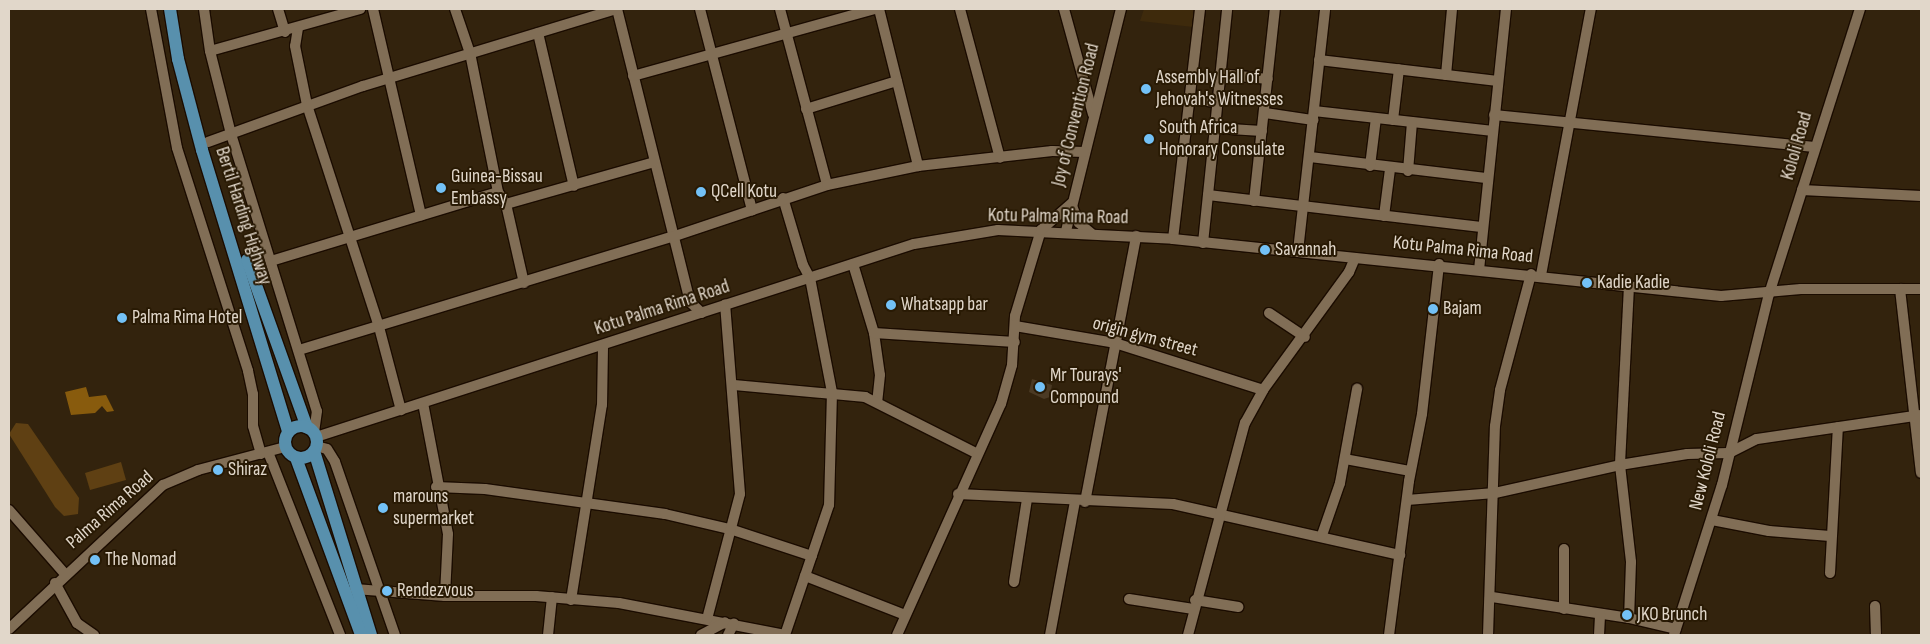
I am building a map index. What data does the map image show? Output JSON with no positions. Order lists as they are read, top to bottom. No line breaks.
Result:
{"streets":{"main road":["Bertil Harding Highway"],"street":["Joy of Convention Road","Kololi Road","Kotu Palma Rima Road","origin gym street","New Kololi Road","Palma Rima Road"]},"crossings":[["Joy of Convention Road","Kotu Palma Rima Road"],["Kololi Road","Kotu Palma Rima Road"],["Kololi Road","New Kololi Road"],["Bertil Harding Highway","Kotu Palma Rima Road"],["Bertil Harding Highway","Palma Rima Road"],["Kotu Palma Rima Road","New Kololi Road"],["Kotu Palma Rima Road","Palma Rima Road"]],"places":["Assembly Hall of Jehovah's Witnesses","South Africa Honorary Consulate","Guinea-Bissau Embassy","QCell Kotu","Savannah","Kadie Kadie","Whatsapp bar","Bajam","Palma Rima Hotel","Mr Tourays' Compound","Shiraz","marouns supermarket","The Nomad","Rendezvous","JKO Brunch"]}
